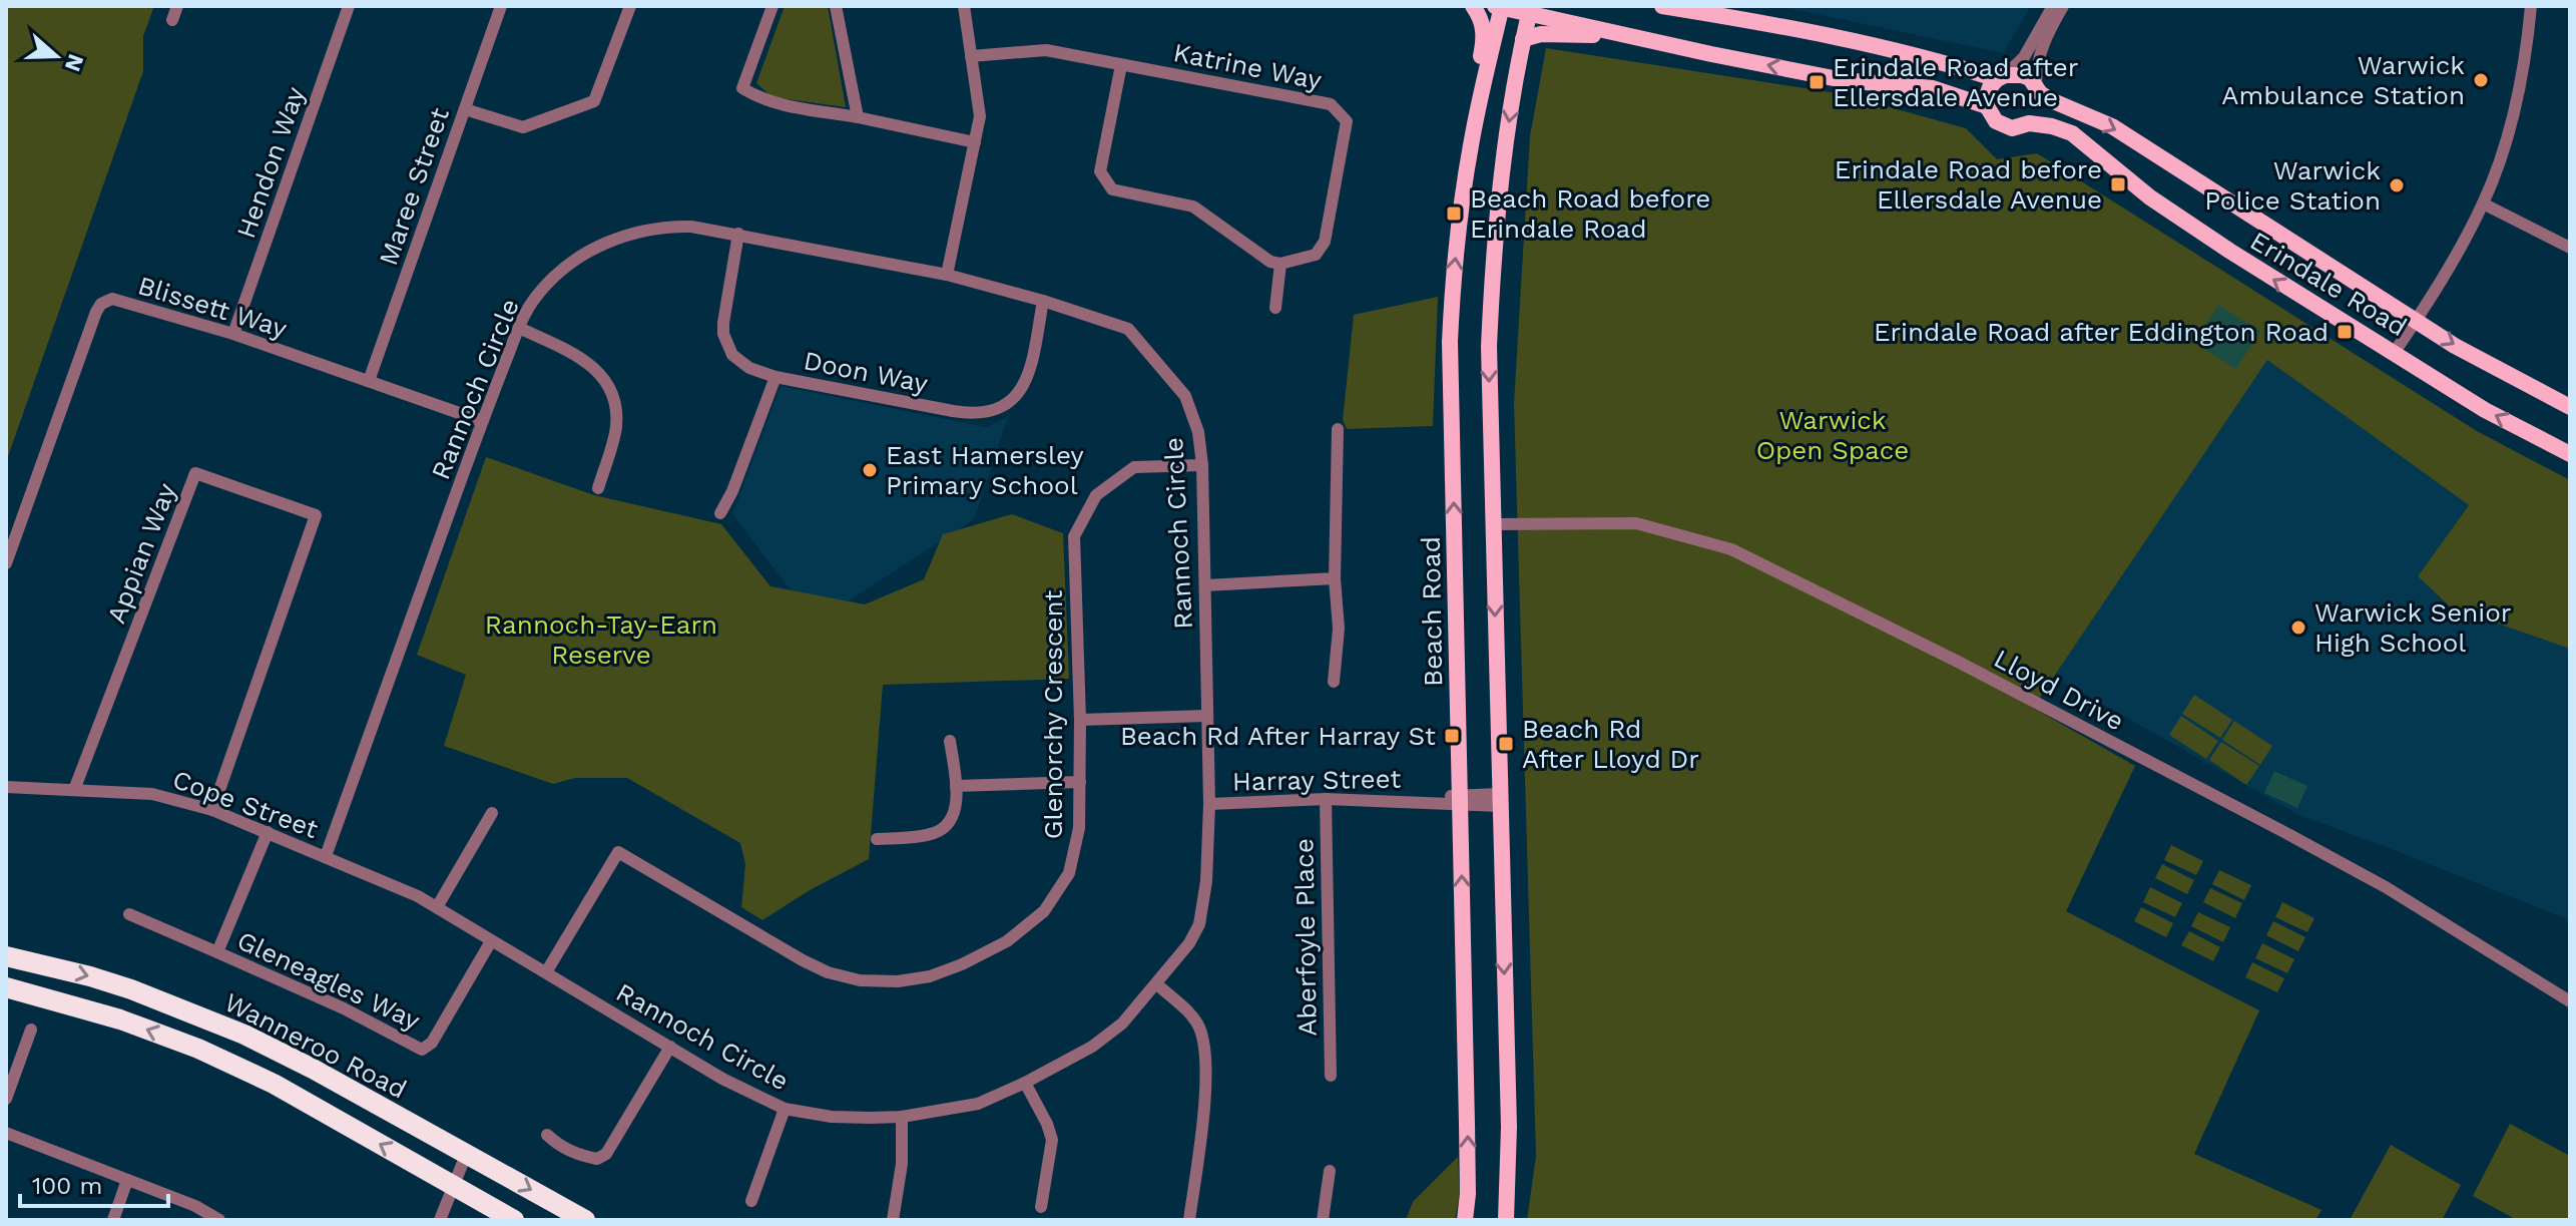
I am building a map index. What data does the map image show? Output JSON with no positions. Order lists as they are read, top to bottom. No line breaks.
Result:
{"streets":{"highway":["Wanneroo Road"],"main road":["Erindale Road","Beach Road"],"street":["Katrine Way","Hendon Way","Maree Street","Blissett Way","Doon Way","Rannoch Circle","Appian Way","Lloyd Drive","Glenorchy Crescent","Harray Street","Cope Street","Aberfoyle Place","Gleneagles Way"]},"crossings":[["Hendon Way","Blissett Way"],["Maree Street","Blissett Way"],["Erindale Road","Beach Road"],["Blissett Way","Rannoch Circle"],["Doon Way","Rannoch Circle"],["Rannoch Circle","Glenorchy Crescent"],["Rannoch Circle","Harray Street"],["Rannoch Circle","Cope Street"],["Rannoch Circle","Gleneagles Way"],["Appian Way","Cope Street"],["Beach Road","Harray Street"],["Harray Street","Aberfoyle Place"],["Cope Street","Gleneagles Way"]],"parks":["Warwick Open Space","Rannoch-Tay-Earn Reserve"],"places":{"other":["Warwick Ambulance Station","Warwick Police Station","East Hamersley Primary School","Warwick Senior High School"],"transit":["Erindale Road after Ellersdale Avenue","Erindale Road before Ellersdale Avenue","Beach Road before Erindale Road","Erindale Road after Eddington Road","Beach Rd After Harray St","Beach Rd After Lloyd Dr"]},"scale_bar":"100 m","north":"right"}
